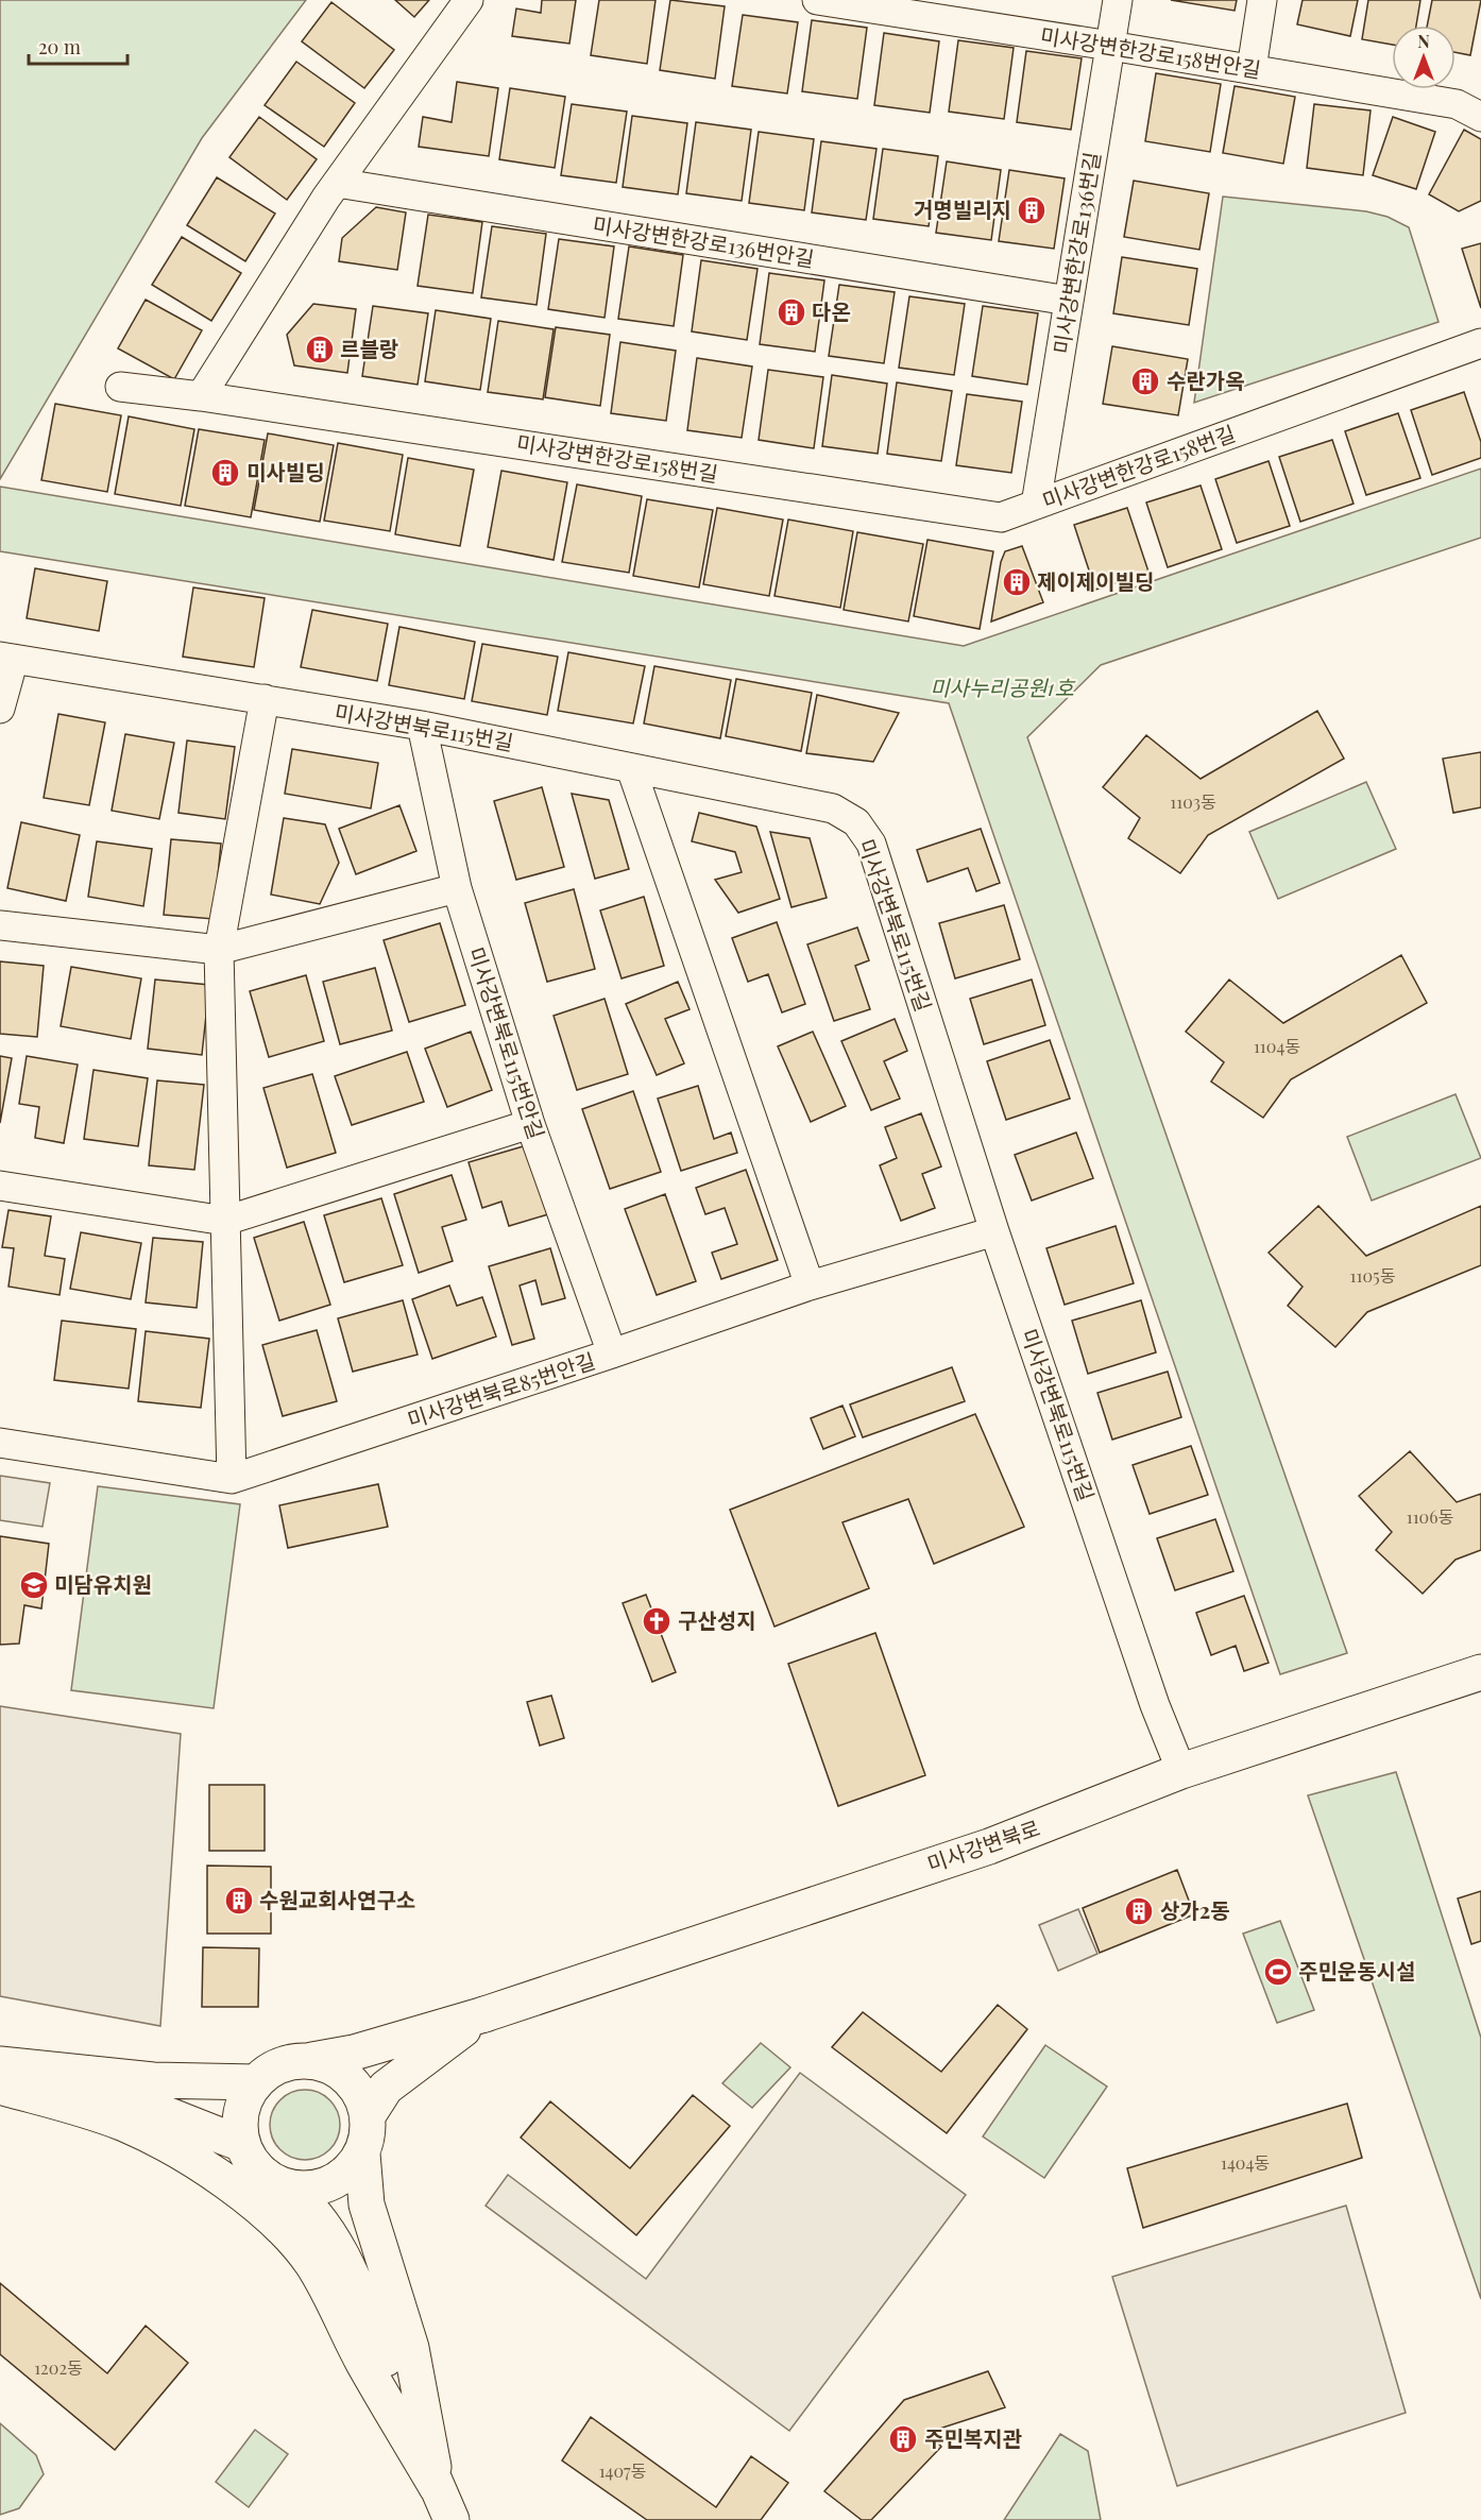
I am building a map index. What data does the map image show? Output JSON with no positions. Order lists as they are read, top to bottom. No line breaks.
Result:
{"streets":{"main road":["미사강변북로"],"street":["미사강변한강로158번안길","미사강변한강로136번안길","미사강변한강로136번길","미사강변한강로158번길","미사강변북로115번길","미사강변북로115번안길","미사강변북로85번안길"]},"crossings":[["미사강변한강로158번안길","미사강변한강로136번길"],["미사강변한강로136번안길","미사강변한강로136번길"],["미사강변한강로136번길","미사강변한강로158번길"],["미사강변북로115번길","미사강변북로115번안길"],["미사강변북로115번길","미사강변북로85번안길"],["미사강변북로115번길","미사강변북로"],["미사강변북로115번안길","미사강변북로85번안길"]],"parks":["미사누리공원1호"],"places":{"building":["거명빌리지","다온","르블랑","수란가옥","미사빌딩","제이제이빌딩","수원교회사연구소","상가2동","주민복지관"],"school or university":["미담유치원"],"church":["구산성지"],"sports":["주민운동시설"]},"house_numbers":["1103동","1104동","1105동","1106동","1404동","1202동","1407동"],"scale_bar":"20 m","north":"top"}
